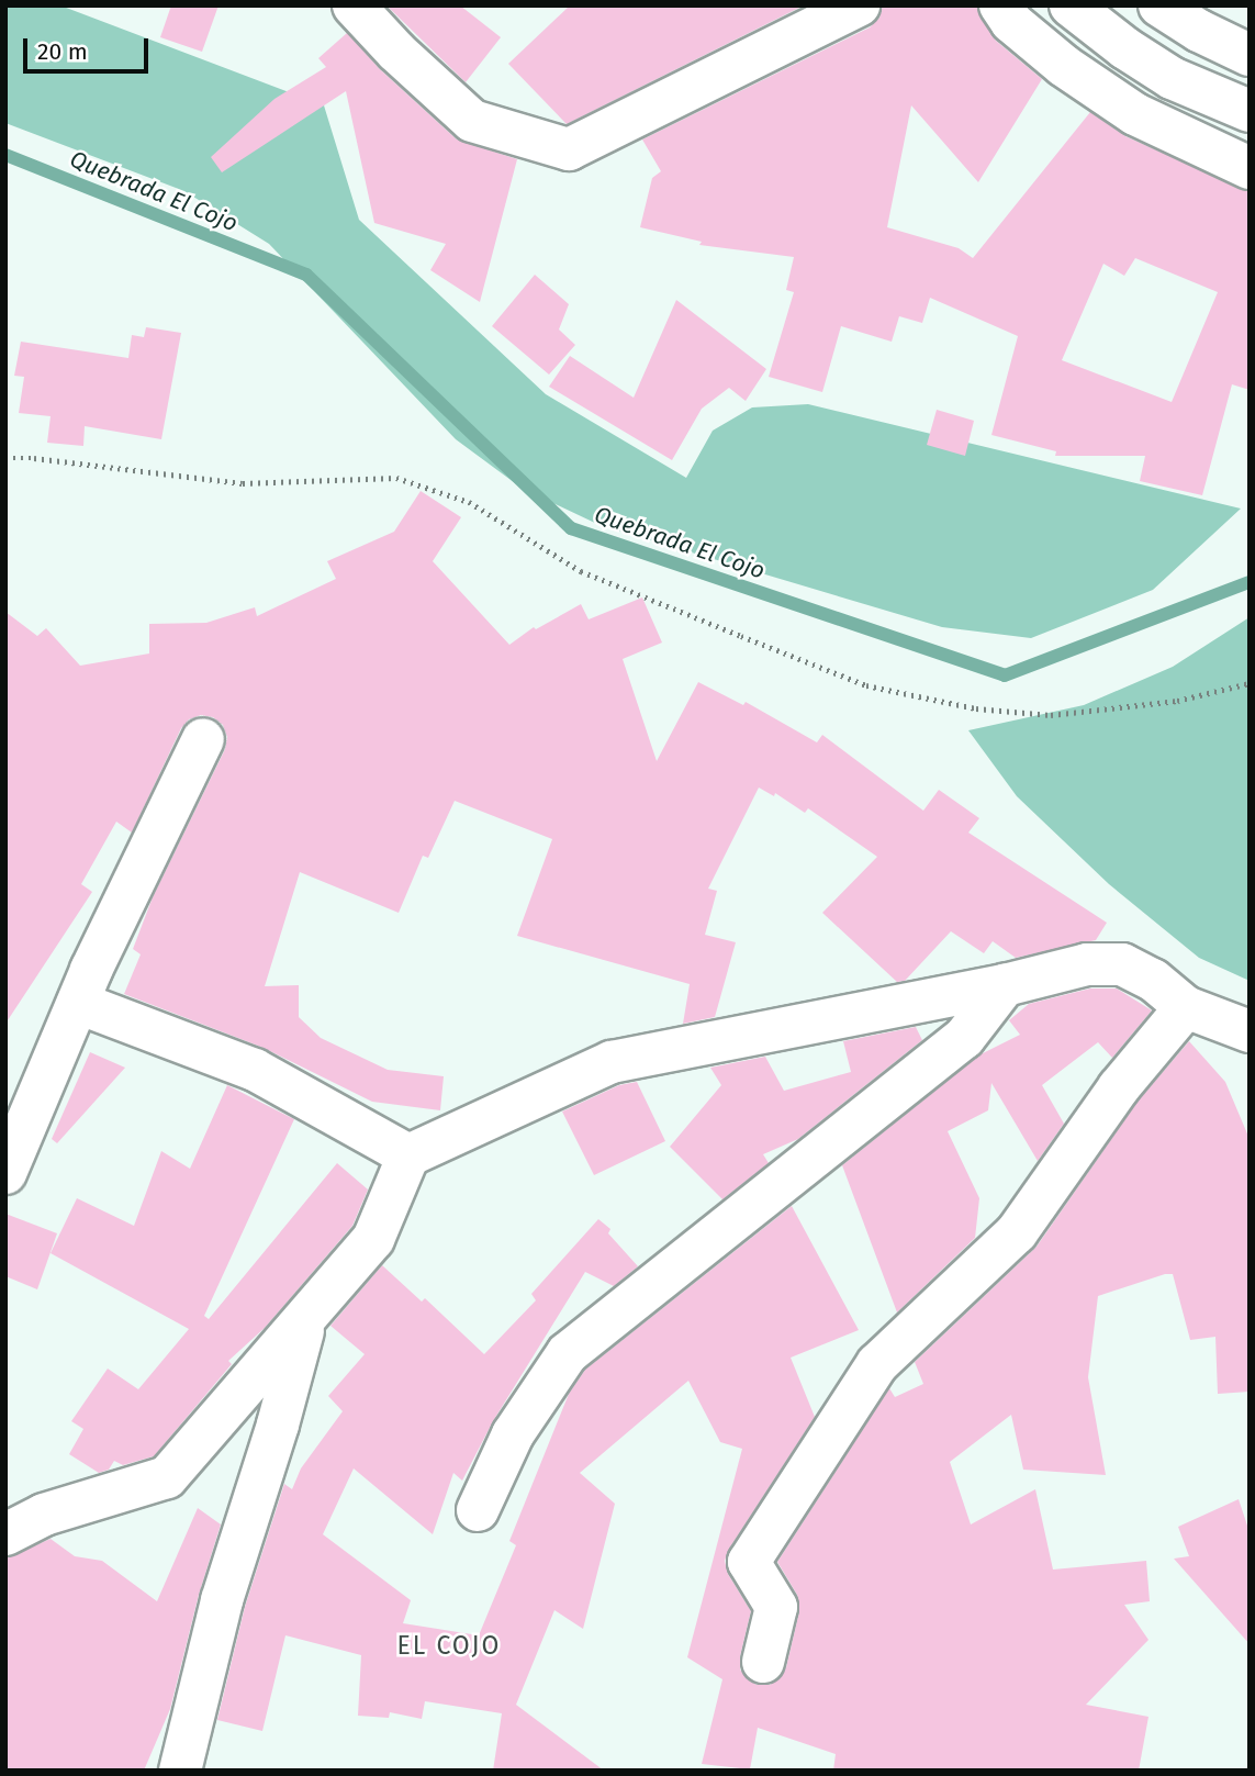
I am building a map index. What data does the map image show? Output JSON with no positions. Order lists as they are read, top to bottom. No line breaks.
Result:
{"districts":["EL COJO"],"water":["Quebrada El Cojo"],"scale_bar":"20 m"}
